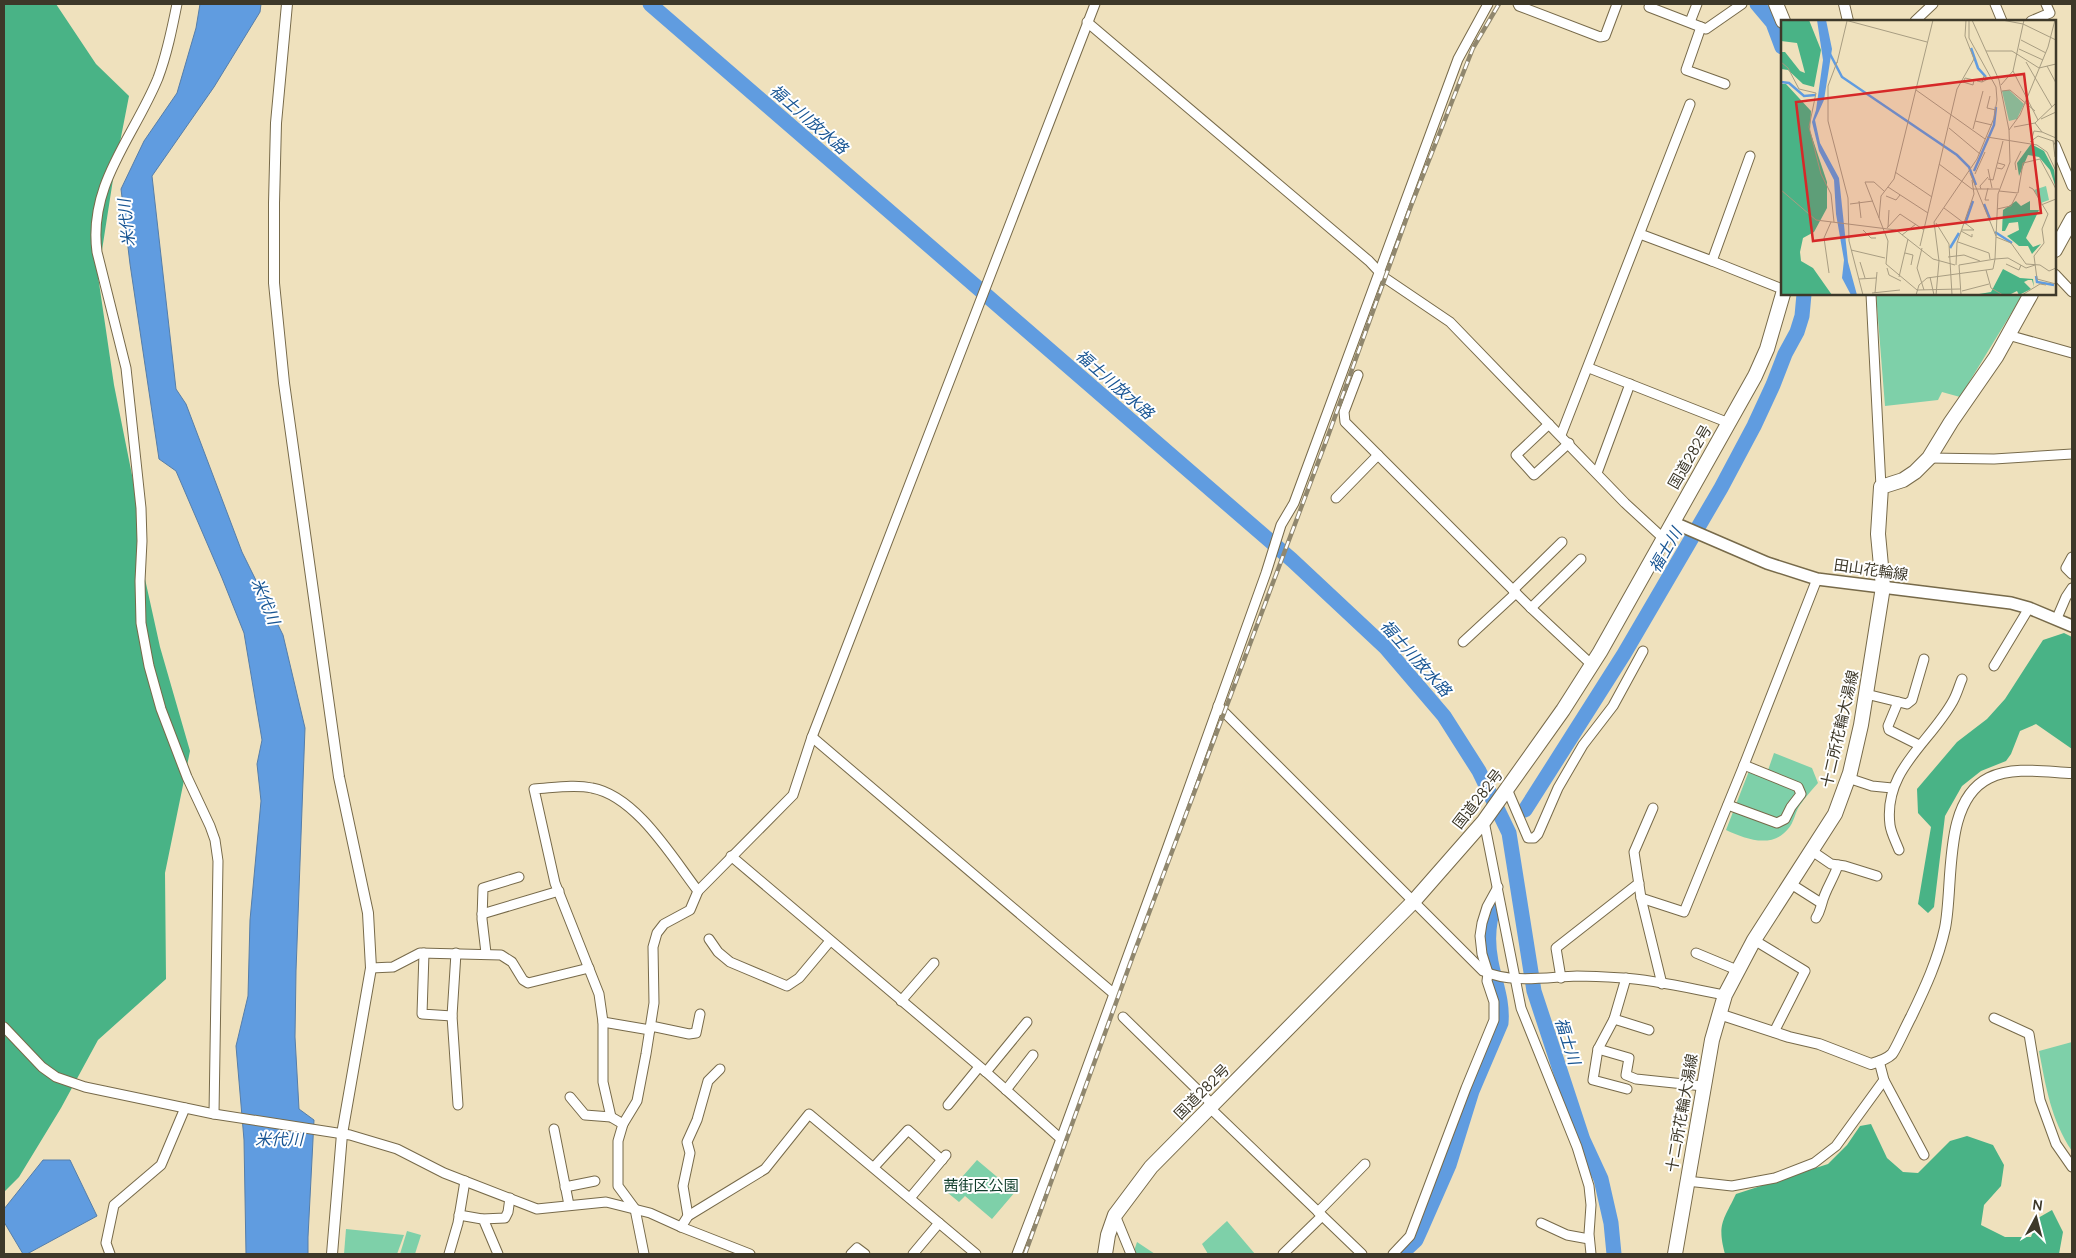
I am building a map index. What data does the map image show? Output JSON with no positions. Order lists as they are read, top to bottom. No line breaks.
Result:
{"streets":{"main road":["国道282号","田山花輪線","十二所花輪大湯線"]},"crossings":[["国道282号","田山花輪線"],["田山花輪線","十二所花輪大湯線"]],"water":["福士川放水路","米代川","福士川"],"parks":["茜街区公園"],"north":"top"}
